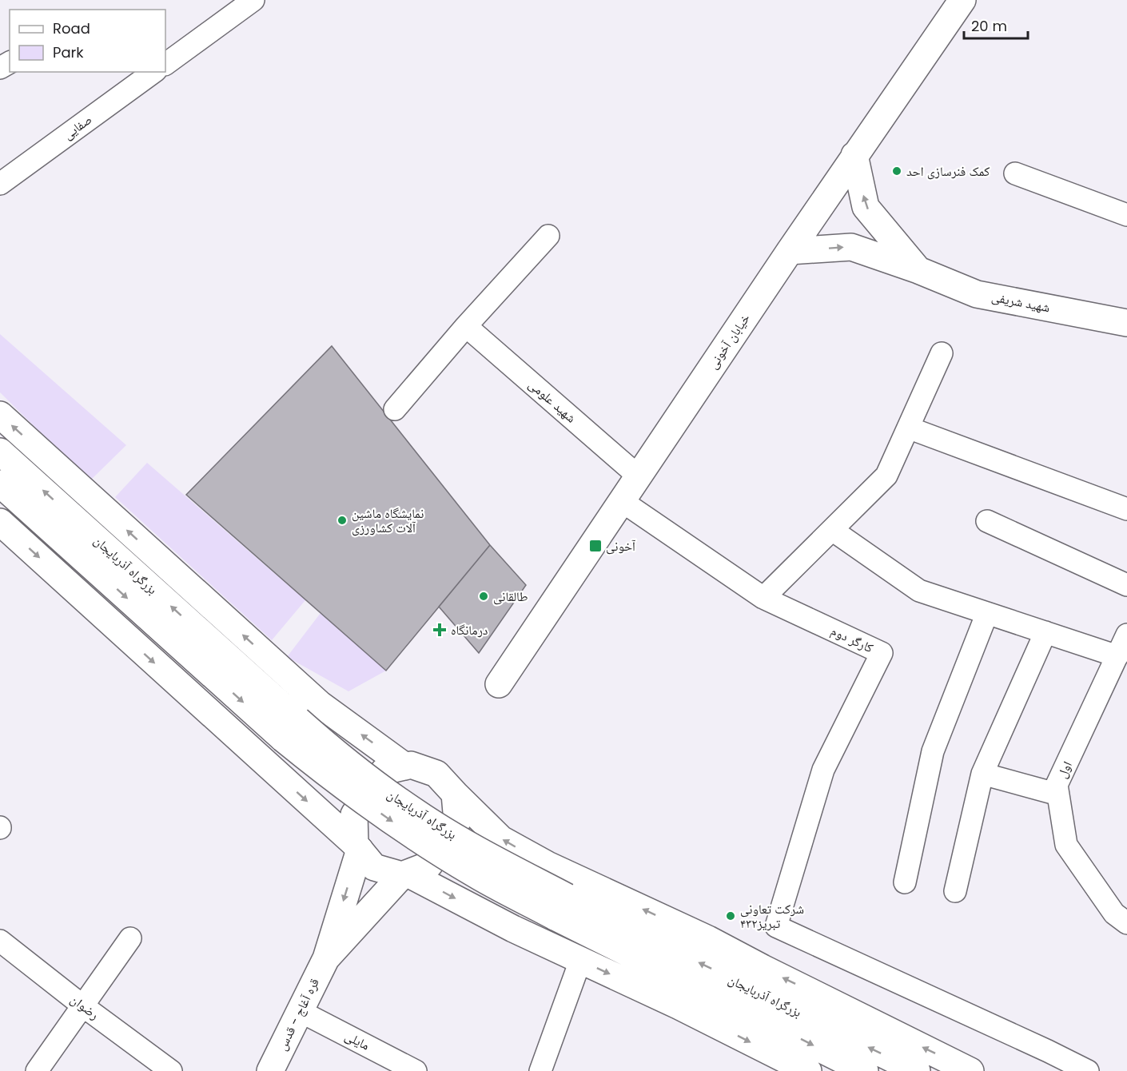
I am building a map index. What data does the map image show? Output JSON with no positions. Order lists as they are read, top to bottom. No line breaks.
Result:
{"streets":{"main road":["شهید شریفی","خیابان آخونی","بزرگراه آذربایجان","قره آغاج - قدس"],"street":["صفایی","شهید علومی","کارگر دوم","اول","رضوان","مایلی"]},"crossings":[["شهید شریفی","خیابان آخونی"],["خیابان آخونی","شهید علومی"],["خیابان آخونی","کارگر دوم"],["قره آغاج - قدس","مایلی"]],"one_way":["شهید شریفی"],"places":{"other":["کمک فنرسازی احد","نمایشگاه ماشین آلات کشاورزی","طالقانی","شرکت تعاونی ۴۳۲تبریز"],"transit":["آخونی"],"health":["درمانگاه"]},"legend":["Road","Park"],"scale_bar":"20 m"}
